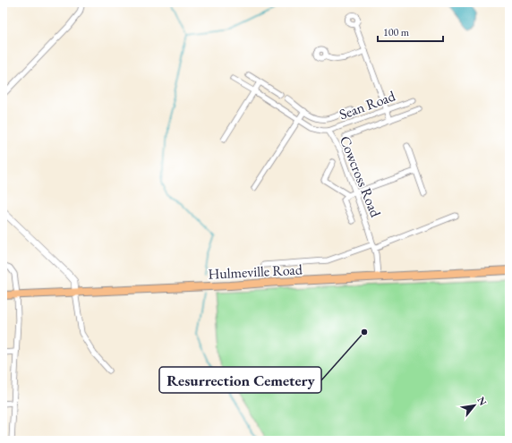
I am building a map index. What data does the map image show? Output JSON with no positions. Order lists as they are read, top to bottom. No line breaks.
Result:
{"streets":{"main road":["Hulmeville Road"],"street":["Sean Road","Cowcross Road"]},"crossings":[["Sean Road","Cowcross Road"],["Cowcross Road","Hulmeville Road"]],"places":["Resurrection Cemetery"],"scale_bar":"100 m","north":"top right"}
